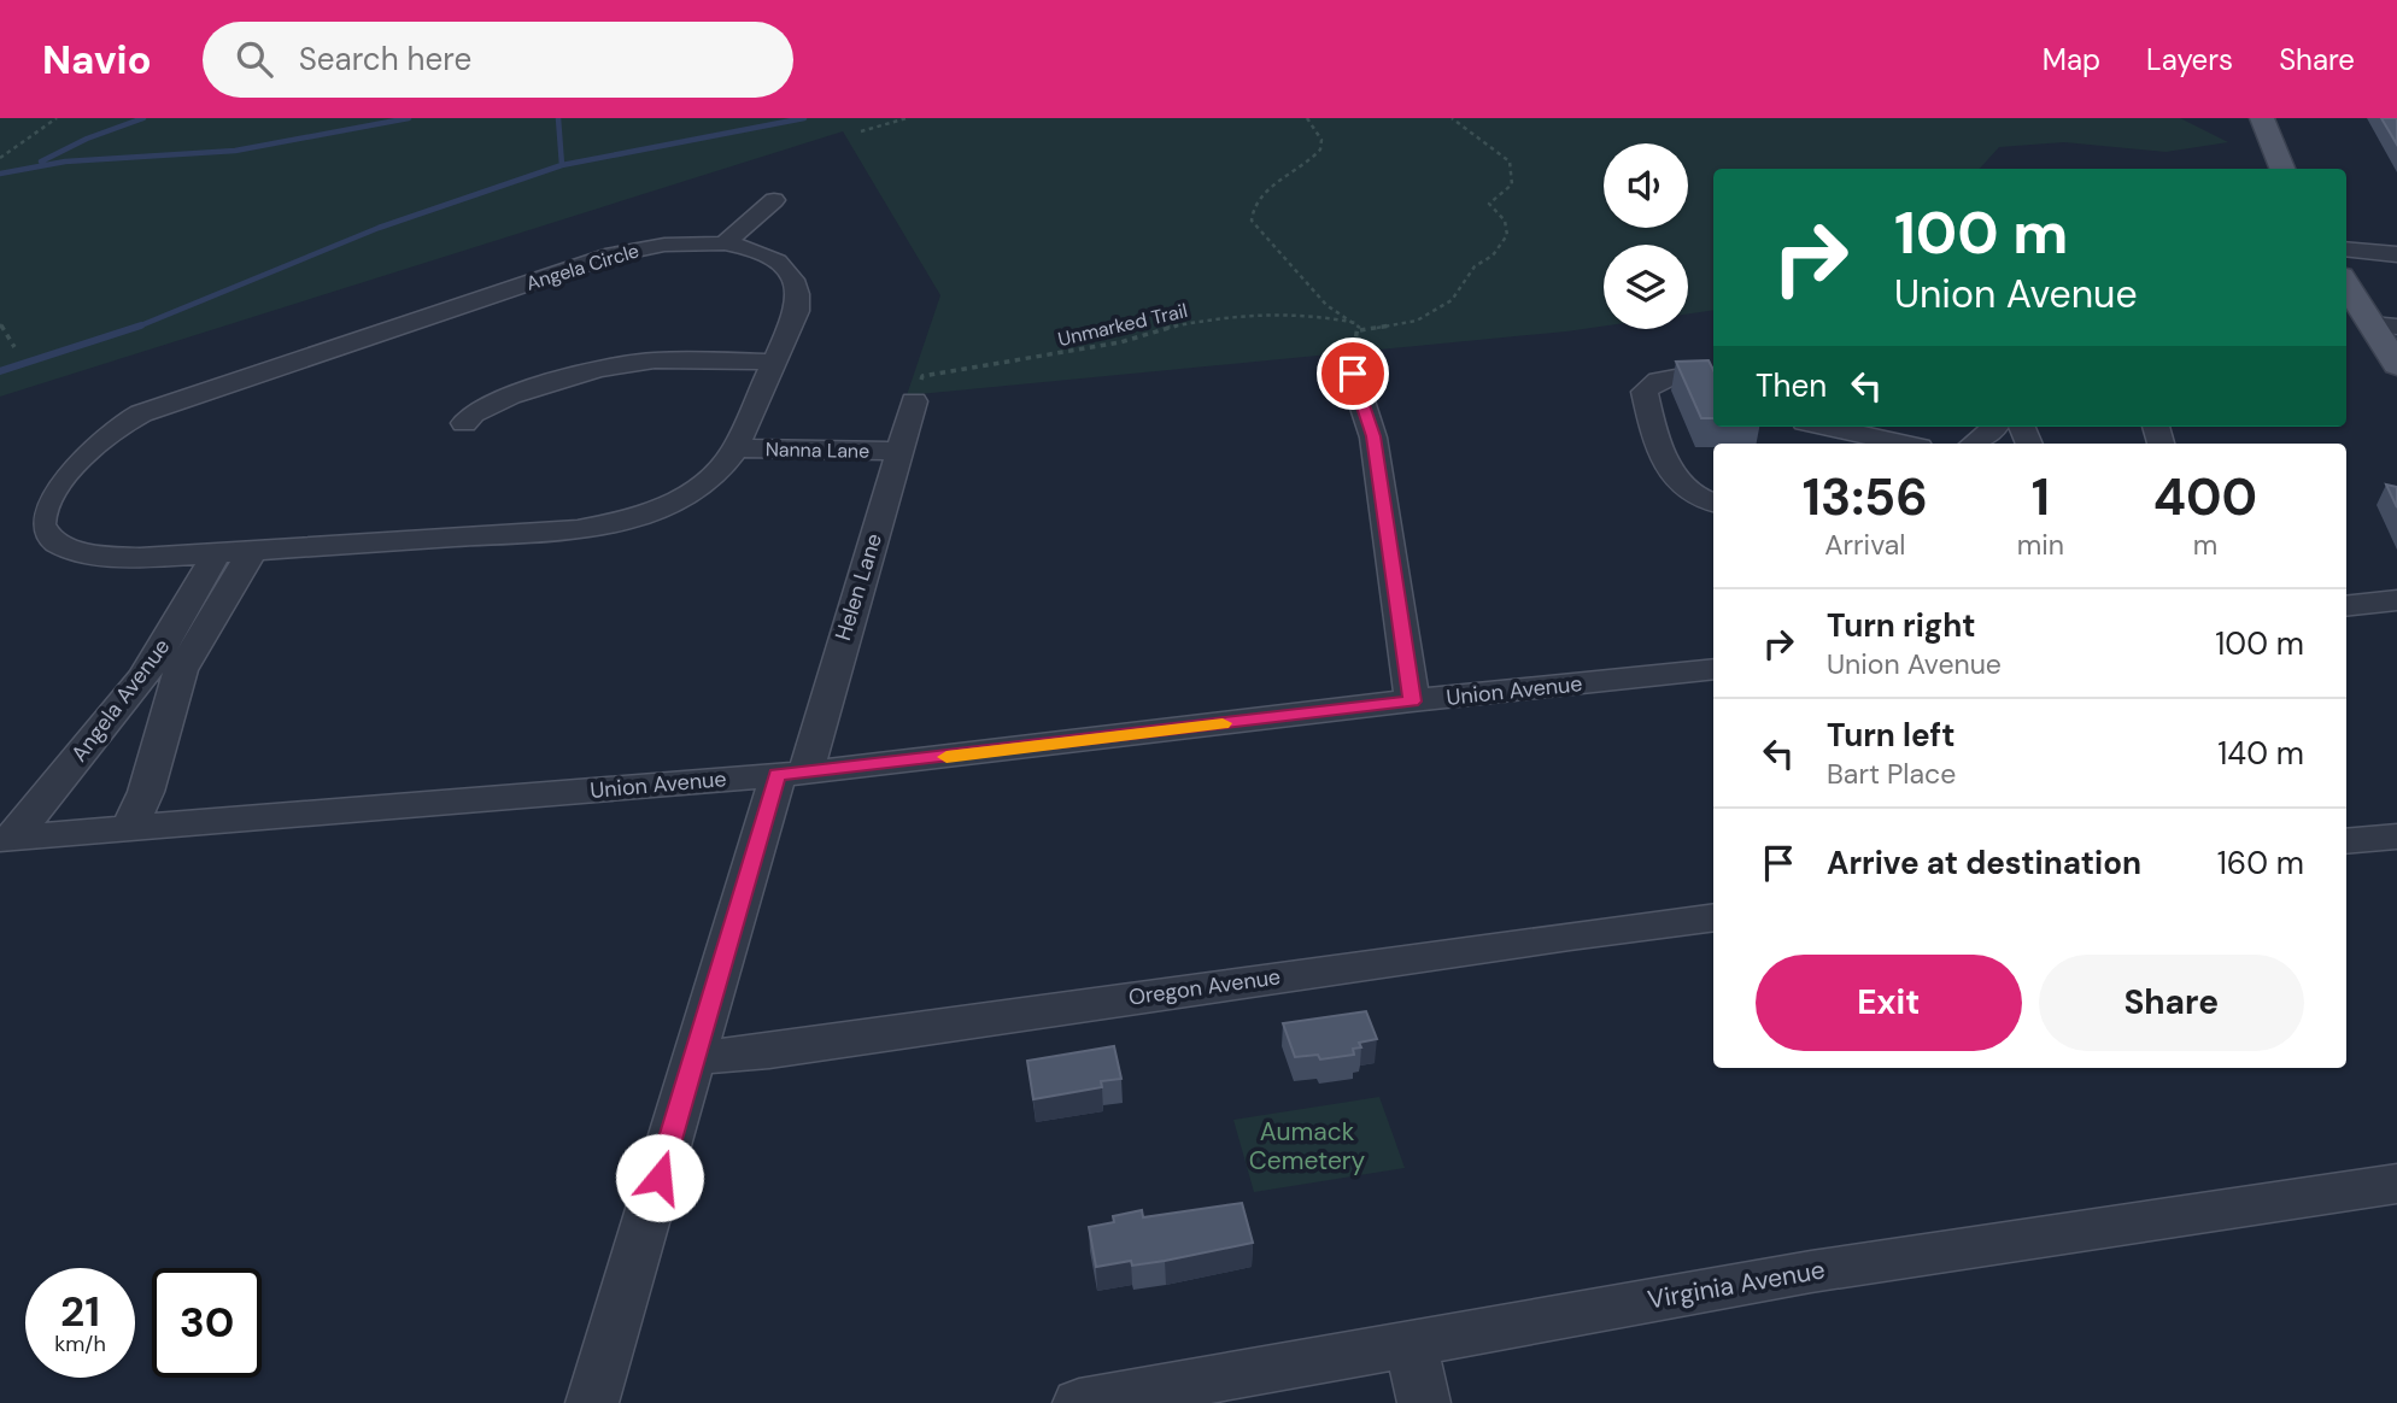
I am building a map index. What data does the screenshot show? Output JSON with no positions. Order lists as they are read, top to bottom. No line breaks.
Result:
{"streets":{"street":["Angela Circle","Nanna Lane","Helen Lane","Union Avenue","Angela Avenue","Oregon Avenue","Virginia Avenue"],"path":["Unmarked Trail"]},"crossings":[["Angela Circle","Nanna Lane"],["Angela Circle","Angela Avenue"],["Unmarked Trail","Helen Lane"],["Nanna Lane","Helen Lane"],["Helen Lane","Union Avenue"],["Helen Lane","Oregon Avenue"],["Union Avenue","Angela Avenue"]],"parks":["Aumack Cemetery"],"page":{"header":"Navio","search":"Search here","nav":["Map","Layers","Share"],"turn":["100 m","Union Avenue"],"then":"Then","eta":["13:56","Arrival","1","min","400","m"],"list":[{"name":"Turn right","note":"Union Avenue","value":"100 m"},{"name":"Turn left","note":"Bart Place","value":"140 m"},{"name":"Arrive at destination","value":"160 m"}],"buttons":["Exit","Share"],"speed":"21 km/h","limit":"30"}}
